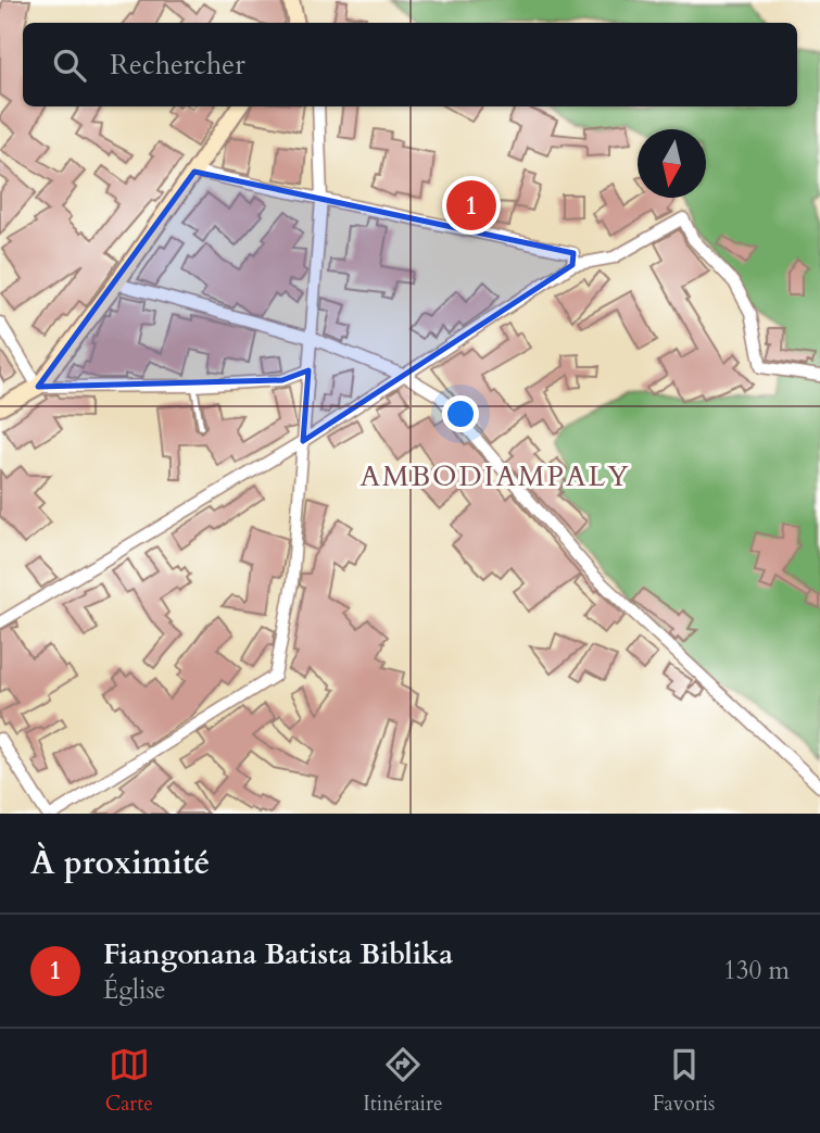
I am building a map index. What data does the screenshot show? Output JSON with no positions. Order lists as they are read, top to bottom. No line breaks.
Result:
{"districts":["AMBODIAMPALY"],"north":"bottom","page":{"search":"Rechercher","pins":"1","heading":"À proximité","list":[{"mark":"1","name":"Fiangonana Batista Biblika","note":"Église","value":"130 m"}],"nav":["Carte","Itinéraire","Favoris"]}}
